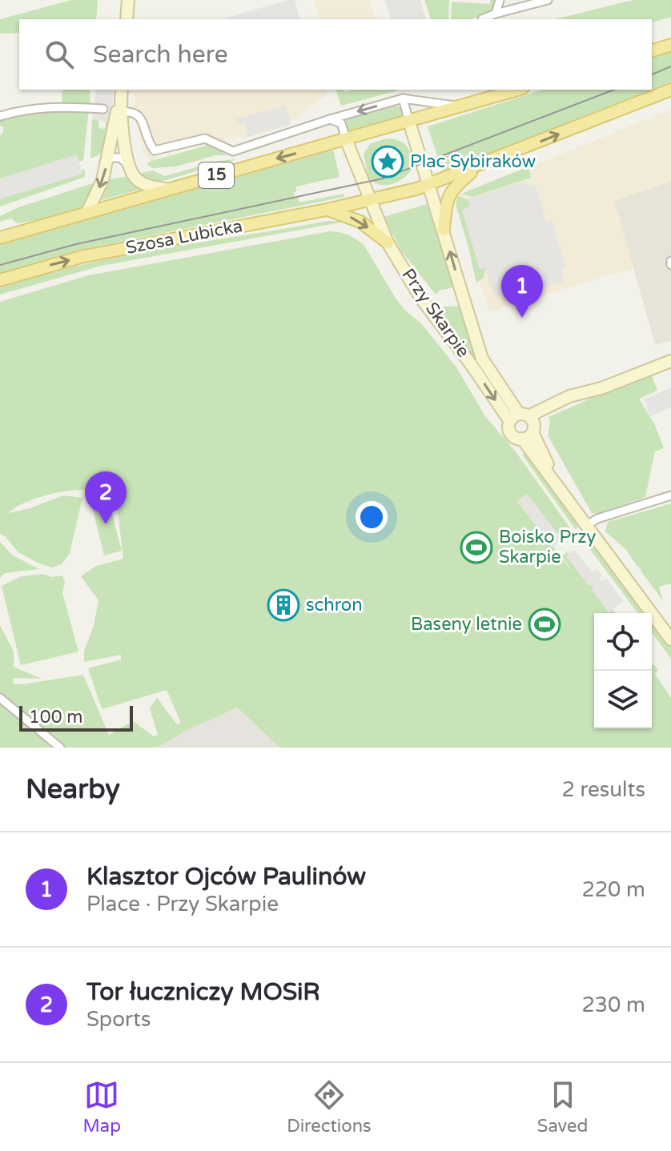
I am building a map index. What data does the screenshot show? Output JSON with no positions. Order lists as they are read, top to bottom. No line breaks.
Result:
{"streets":{"main road":["15","Szosa Lubicka"],"street":["Przy Skarpie"]},"crossings":[["Szosa Lubicka","Przy Skarpie"]],"places":{"place":["Plac Sybiraków"],"sports":["Boisko Przy Skarpie","Baseny letnie"],"building":["schron"]},"scale_bar":"100 m","page":{"search":"Search here","pins":["1","2"],"scale":"100 m","heading":["Nearby","2 results"],"list":[{"mark":"1","name":"Klasztor Ojców Paulinów","note":"Place · Przy Skarpie","value":"220 m"},{"mark":"2","name":"Tor łuczniczy MOSiR","note":"Sports","value":"230 m"}],"nav":["Map","Directions","Saved"]}}
